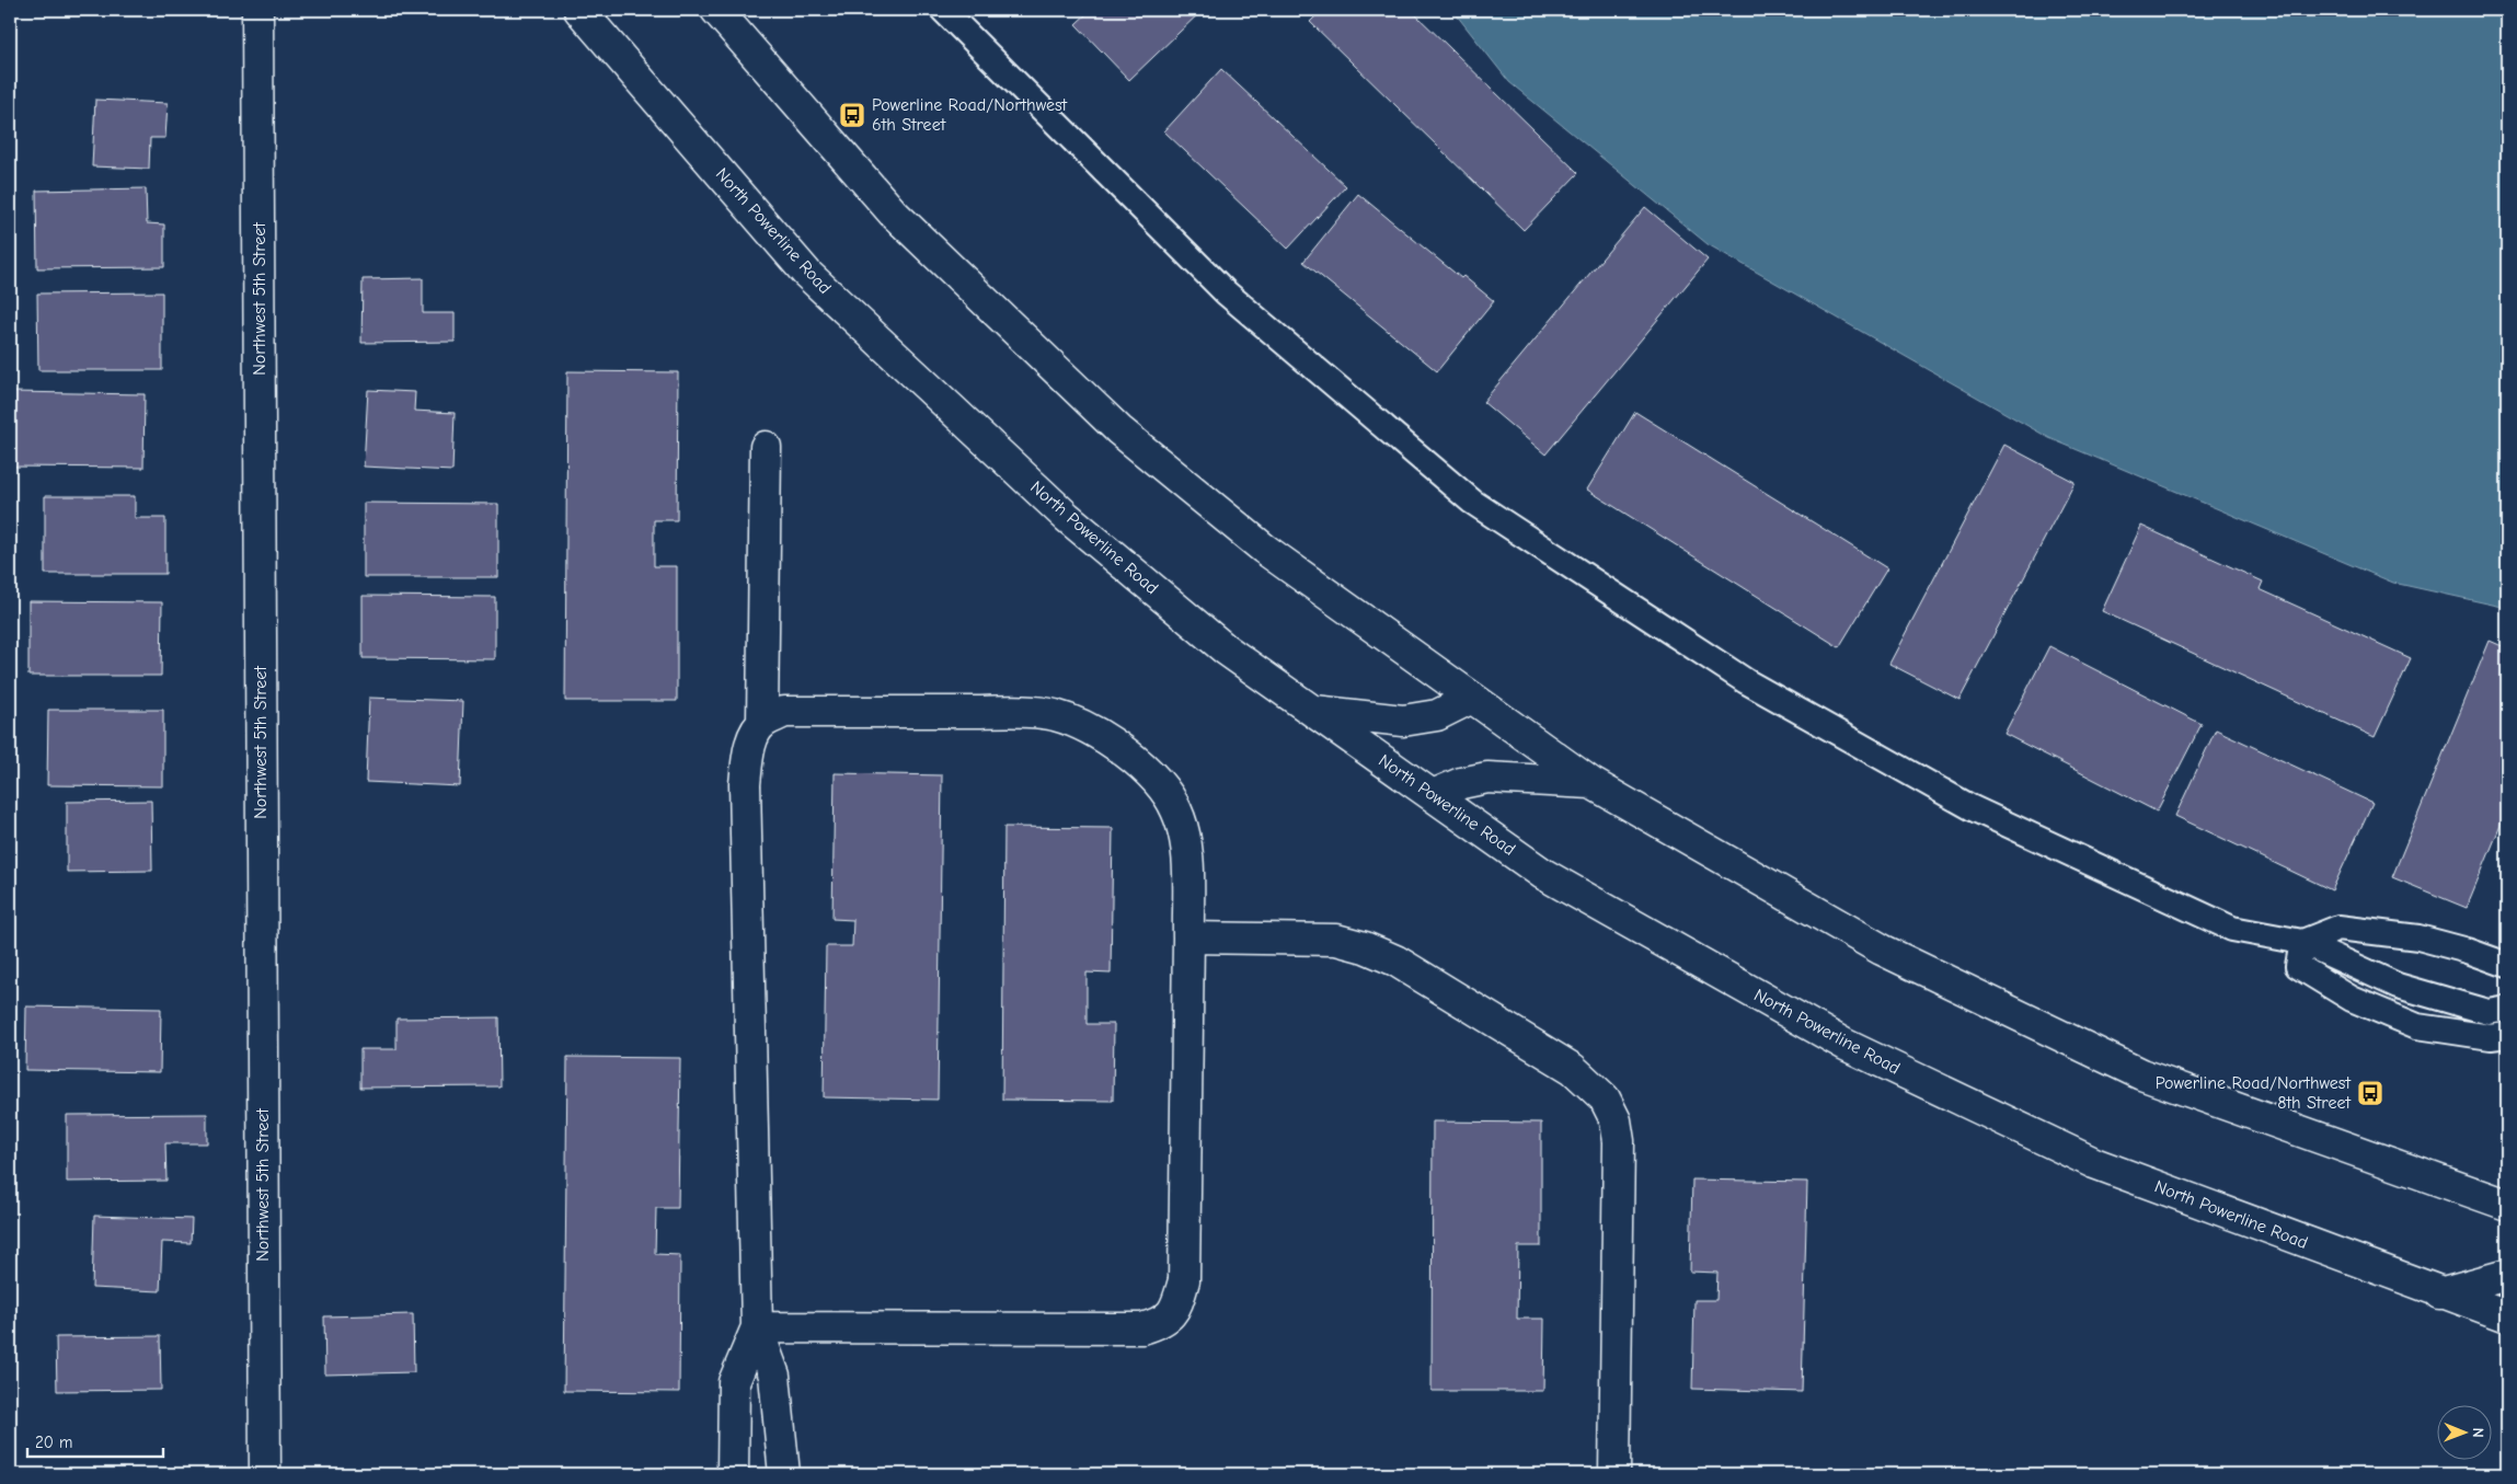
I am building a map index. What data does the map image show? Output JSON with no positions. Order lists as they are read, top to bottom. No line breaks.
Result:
{"streets":{"main road":["North Powerline Road","Northwest 5th Street"]},"places":{"bus stop":["Powerline Road/Northwest 6th Street","Powerline Road/Northwest 8th Street"]},"scale_bar":"20 m","north":"right"}
